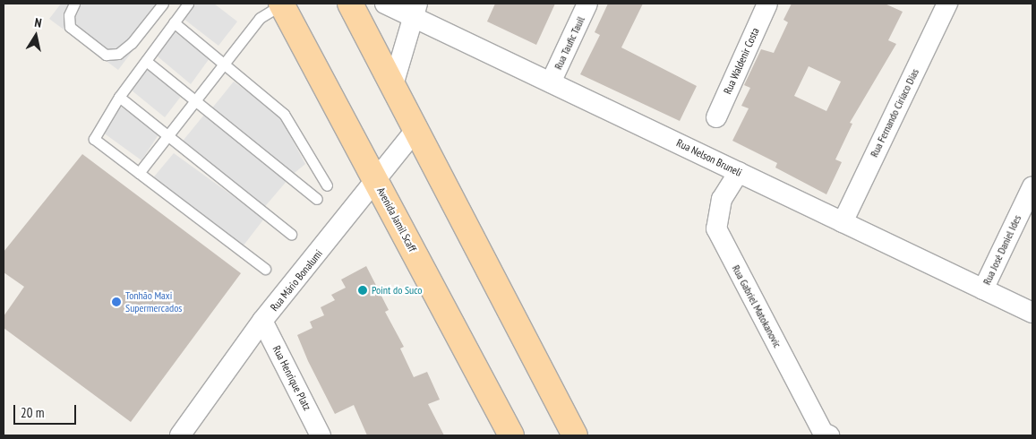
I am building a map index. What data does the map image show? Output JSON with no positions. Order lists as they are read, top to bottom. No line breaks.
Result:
{"streets":{"main road":["Avenida Jamil Scaff"],"street":["Rua Taufic Tauil","Rua Waldenir Costa","Rua Fernando Ciríaco Dias","Rua Nelson Bruneli","Rua José Daniel Ides","Rua Mário Bonalumi","Rua Gabriel Matokanovic","Rua Henrique Platz"]},"crossings":[["Rua Taufic Tauil","Rua Nelson Bruneli"],["Rua Fernando Ciríaco Dias","Rua Nelson Bruneli"],["Rua Nelson Bruneli","Rua José Daniel Ides"],["Rua Nelson Bruneli","Rua Gabriel Matokanovic"],["Avenida Jamil Scaff","Rua Mário Bonalumi"],["Rua Mário Bonalumi","Rua Henrique Platz"]],"places":["Point do Suco","Tonhão Maxi Supermercados"],"scale_bar":"20 m","north":"top"}
